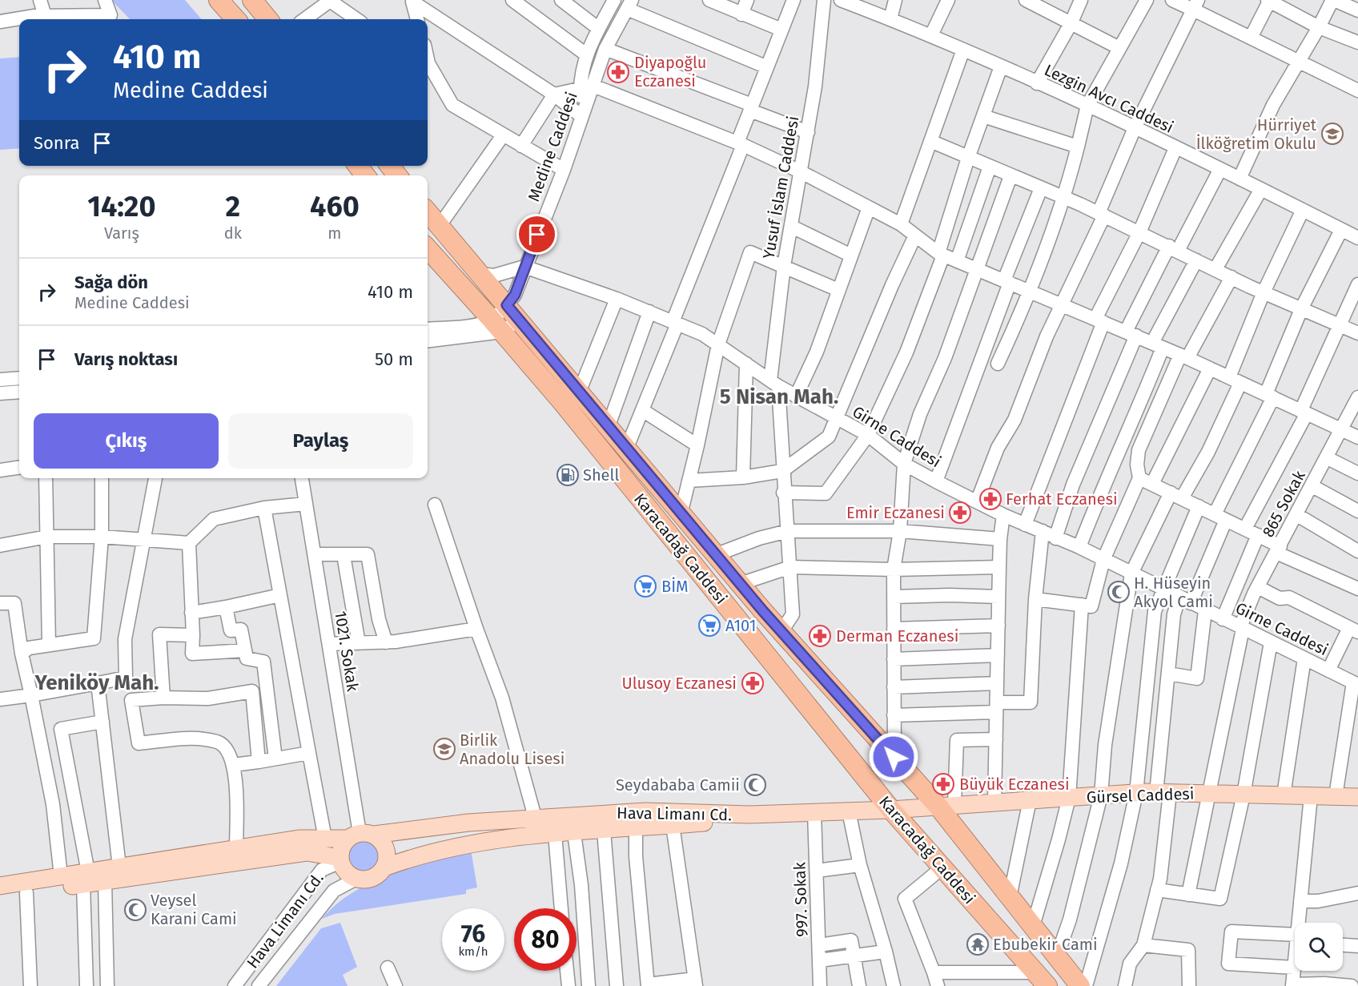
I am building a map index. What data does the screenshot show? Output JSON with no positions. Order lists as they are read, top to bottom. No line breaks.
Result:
{"streets":{"highway":["Karacadağ Caddesi"],"main road":["Gürsel Caddesi","Hava Limanı Cd."],"street":["Lezgin Avcı Caddesi","Medine Caddesi","Yusuf İslam Caddesi","Girne Caddesi","865 Sokak","1021. Sokak","997. Sokak"]},"crossings":[["Medine Caddesi","Girne Caddesi"],["Medine Caddesi","Karacadağ Caddesi"],["Yusuf İslam Caddesi","Girne Caddesi"],["Yusuf İslam Caddesi","Karacadağ Caddesi"],["Girne Caddesi","865 Sokak"],["865 Sokak","Gürsel Caddesi"],["Karacadağ Caddesi","Gürsel Caddesi"],["1021. Sokak","Hava Limanı Cd."],["Gürsel Caddesi","Hava Limanı Cd."],["Gürsel Caddesi","997. Sokak"]],"districts":["5 Nisan Mah.","Yeniköy Mah."],"places":{"pharmacy":["Diyapoğlu Eczanesi","Ferhat Eczanesi","Emir Eczanesi","Derman Eczanesi","Ulusoy Eczanesi","Büyük Eczanesi"],"school or university":["Hürriyet İlköğretim Okulu","Birlik Anadolu Lisesi"],"fuel station":["Shell"],"supermarket":["BİM","A101"],"mosque":["H. Hüseyin Akyol Cami","Seydababa Camii","Veysel Karani Cami"],"temple":["Ebubekir Cami"]},"page":{"turn":["410 m","Medine Caddesi"],"then":"Sonra","eta":["14:20","Varış","2","dk","460","m"],"list":[{"name":"Sağa dön","note":"Medine Caddesi","value":"410 m"},{"name":"Varış noktası","value":"50 m"}],"buttons":["Çıkış","Paylaş"],"speed":"76 km/h","limit":"80"}}
